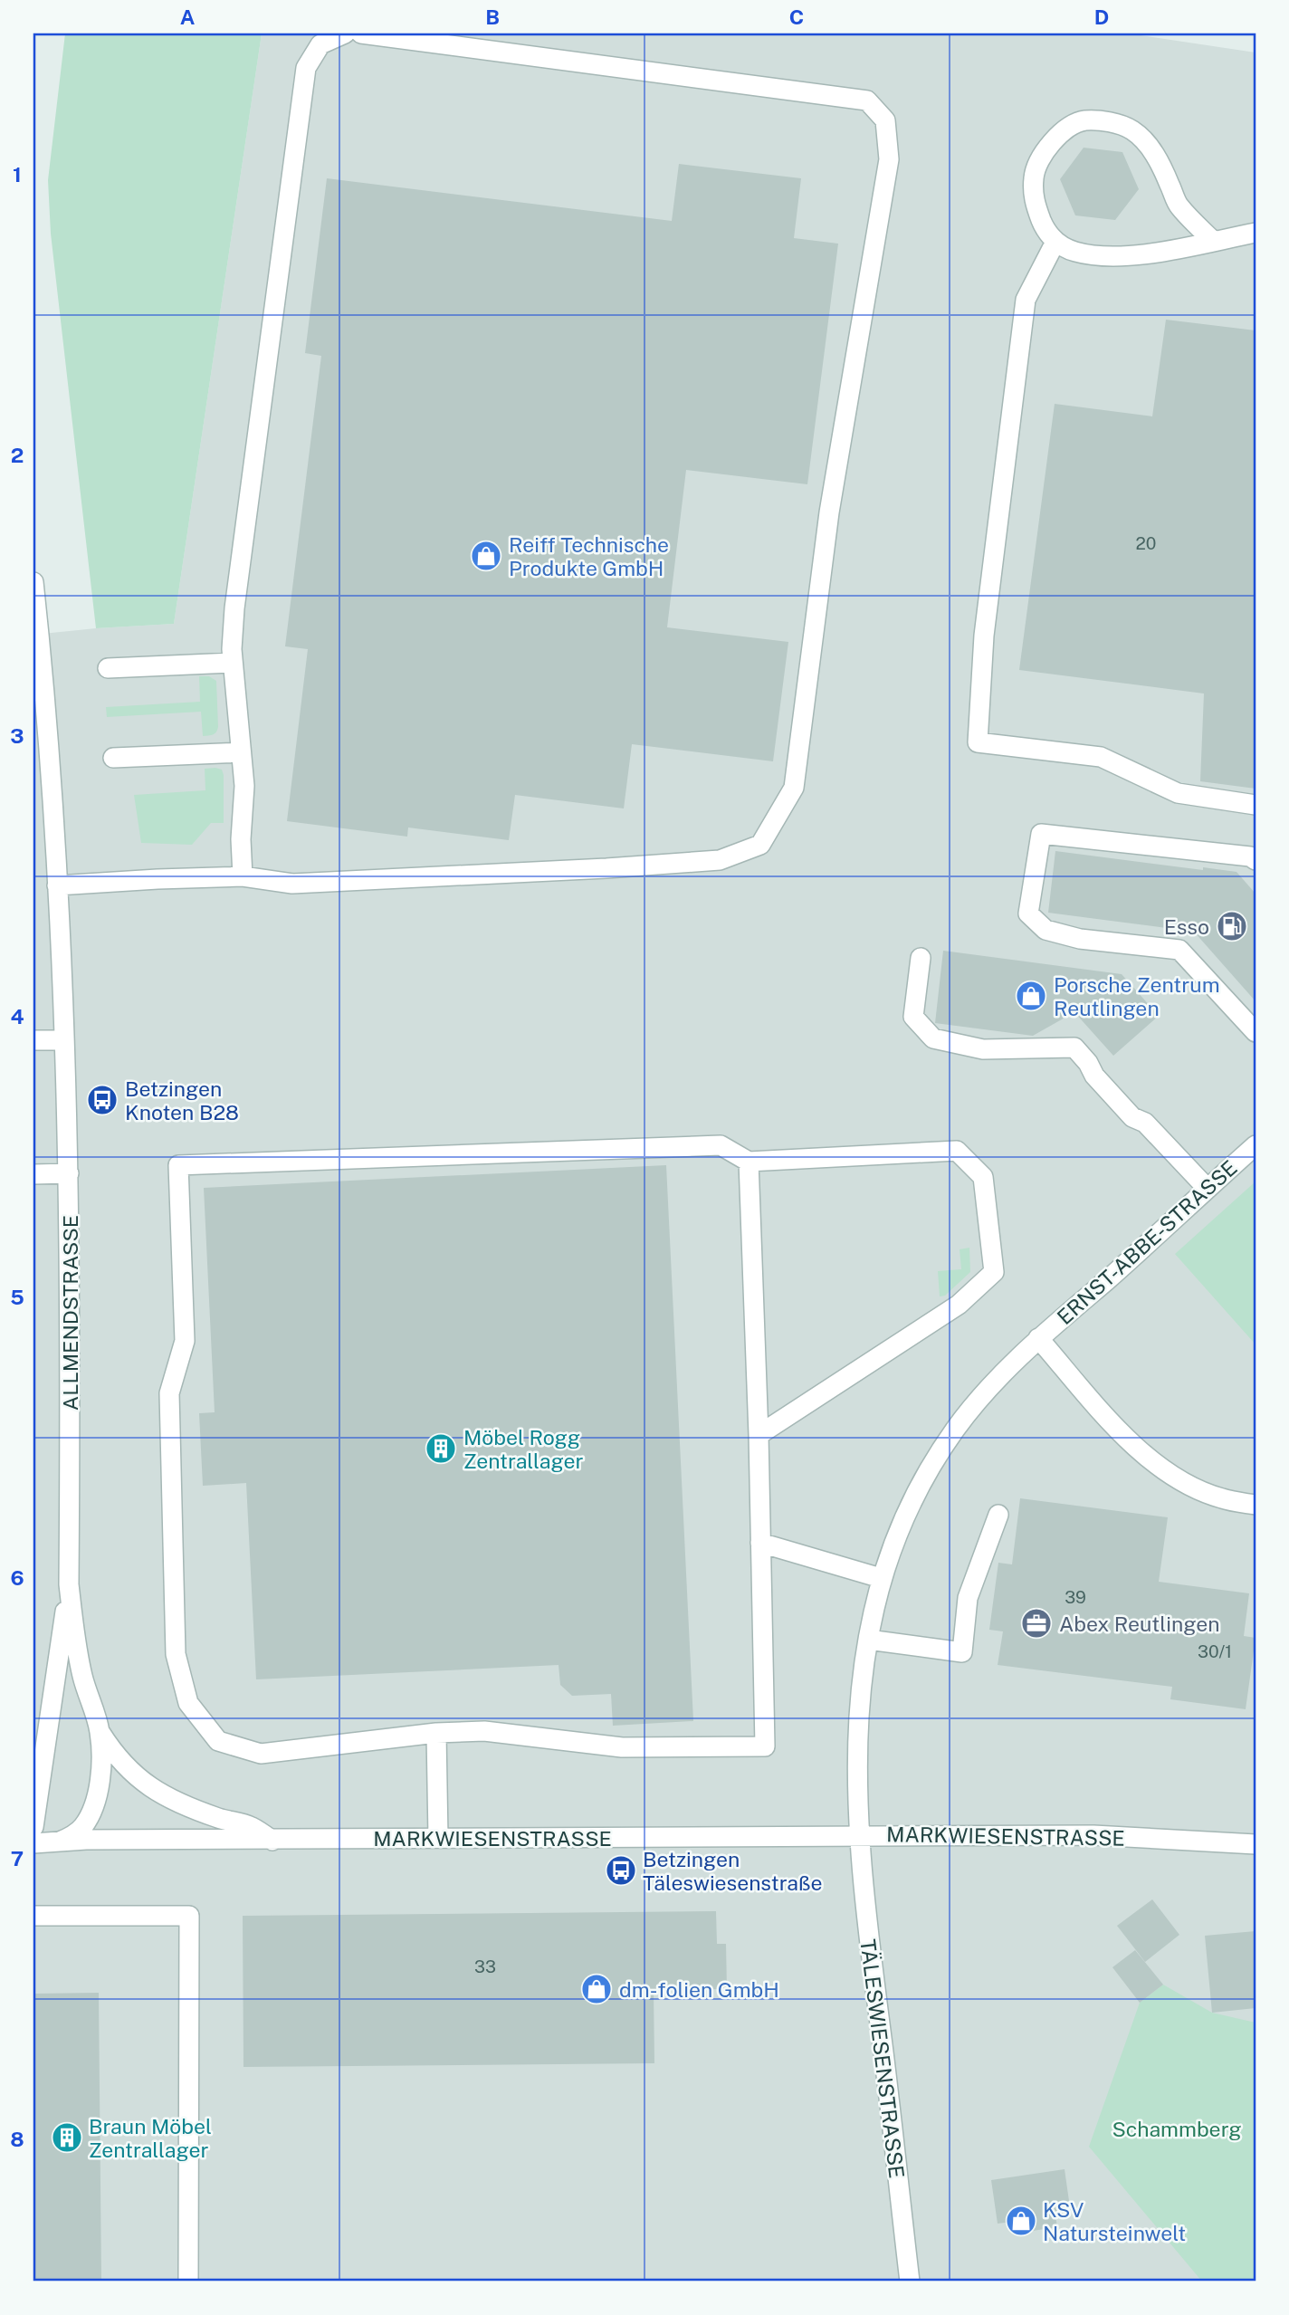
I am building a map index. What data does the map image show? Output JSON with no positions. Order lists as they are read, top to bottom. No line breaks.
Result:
{"streets":{"street":["ERNST-ABBE-STRASSE","ALLMENDSTRASSE","MARKWIESENSTRASSE","TÄLESWIESENSTRASSE"]},"crossings":[["ERNST-ABBE-STRASSE","MARKWIESENSTRASSE"],["ERNST-ABBE-STRASSE","TÄLESWIESENSTRASSE"],["ALLMENDSTRASSE","MARKWIESENSTRASSE"],["MARKWIESENSTRASSE","TÄLESWIESENSTRASSE"]],"parks":["Schammberg"],"places":{"shop":["Reiff Technische Produkte GmbH","Porsche Zentrum Reutlingen","dm-folien GmbH","KSV Natursteinwelt"],"fuel station":["Esso"],"bus stop":["Betzingen Knoten B28","Betzingen Täleswiesenstraße"],"building":["Möbel Rogg Zentrallager","Braun Möbel Zentrallager"],"office":["Abex Reutlingen"]},"house_numbers":["20","39","30/1","33"],"grid":{"columns":["A","B","C","D"],"rows":["1","2","3","4","5","6","7","8"]}}
